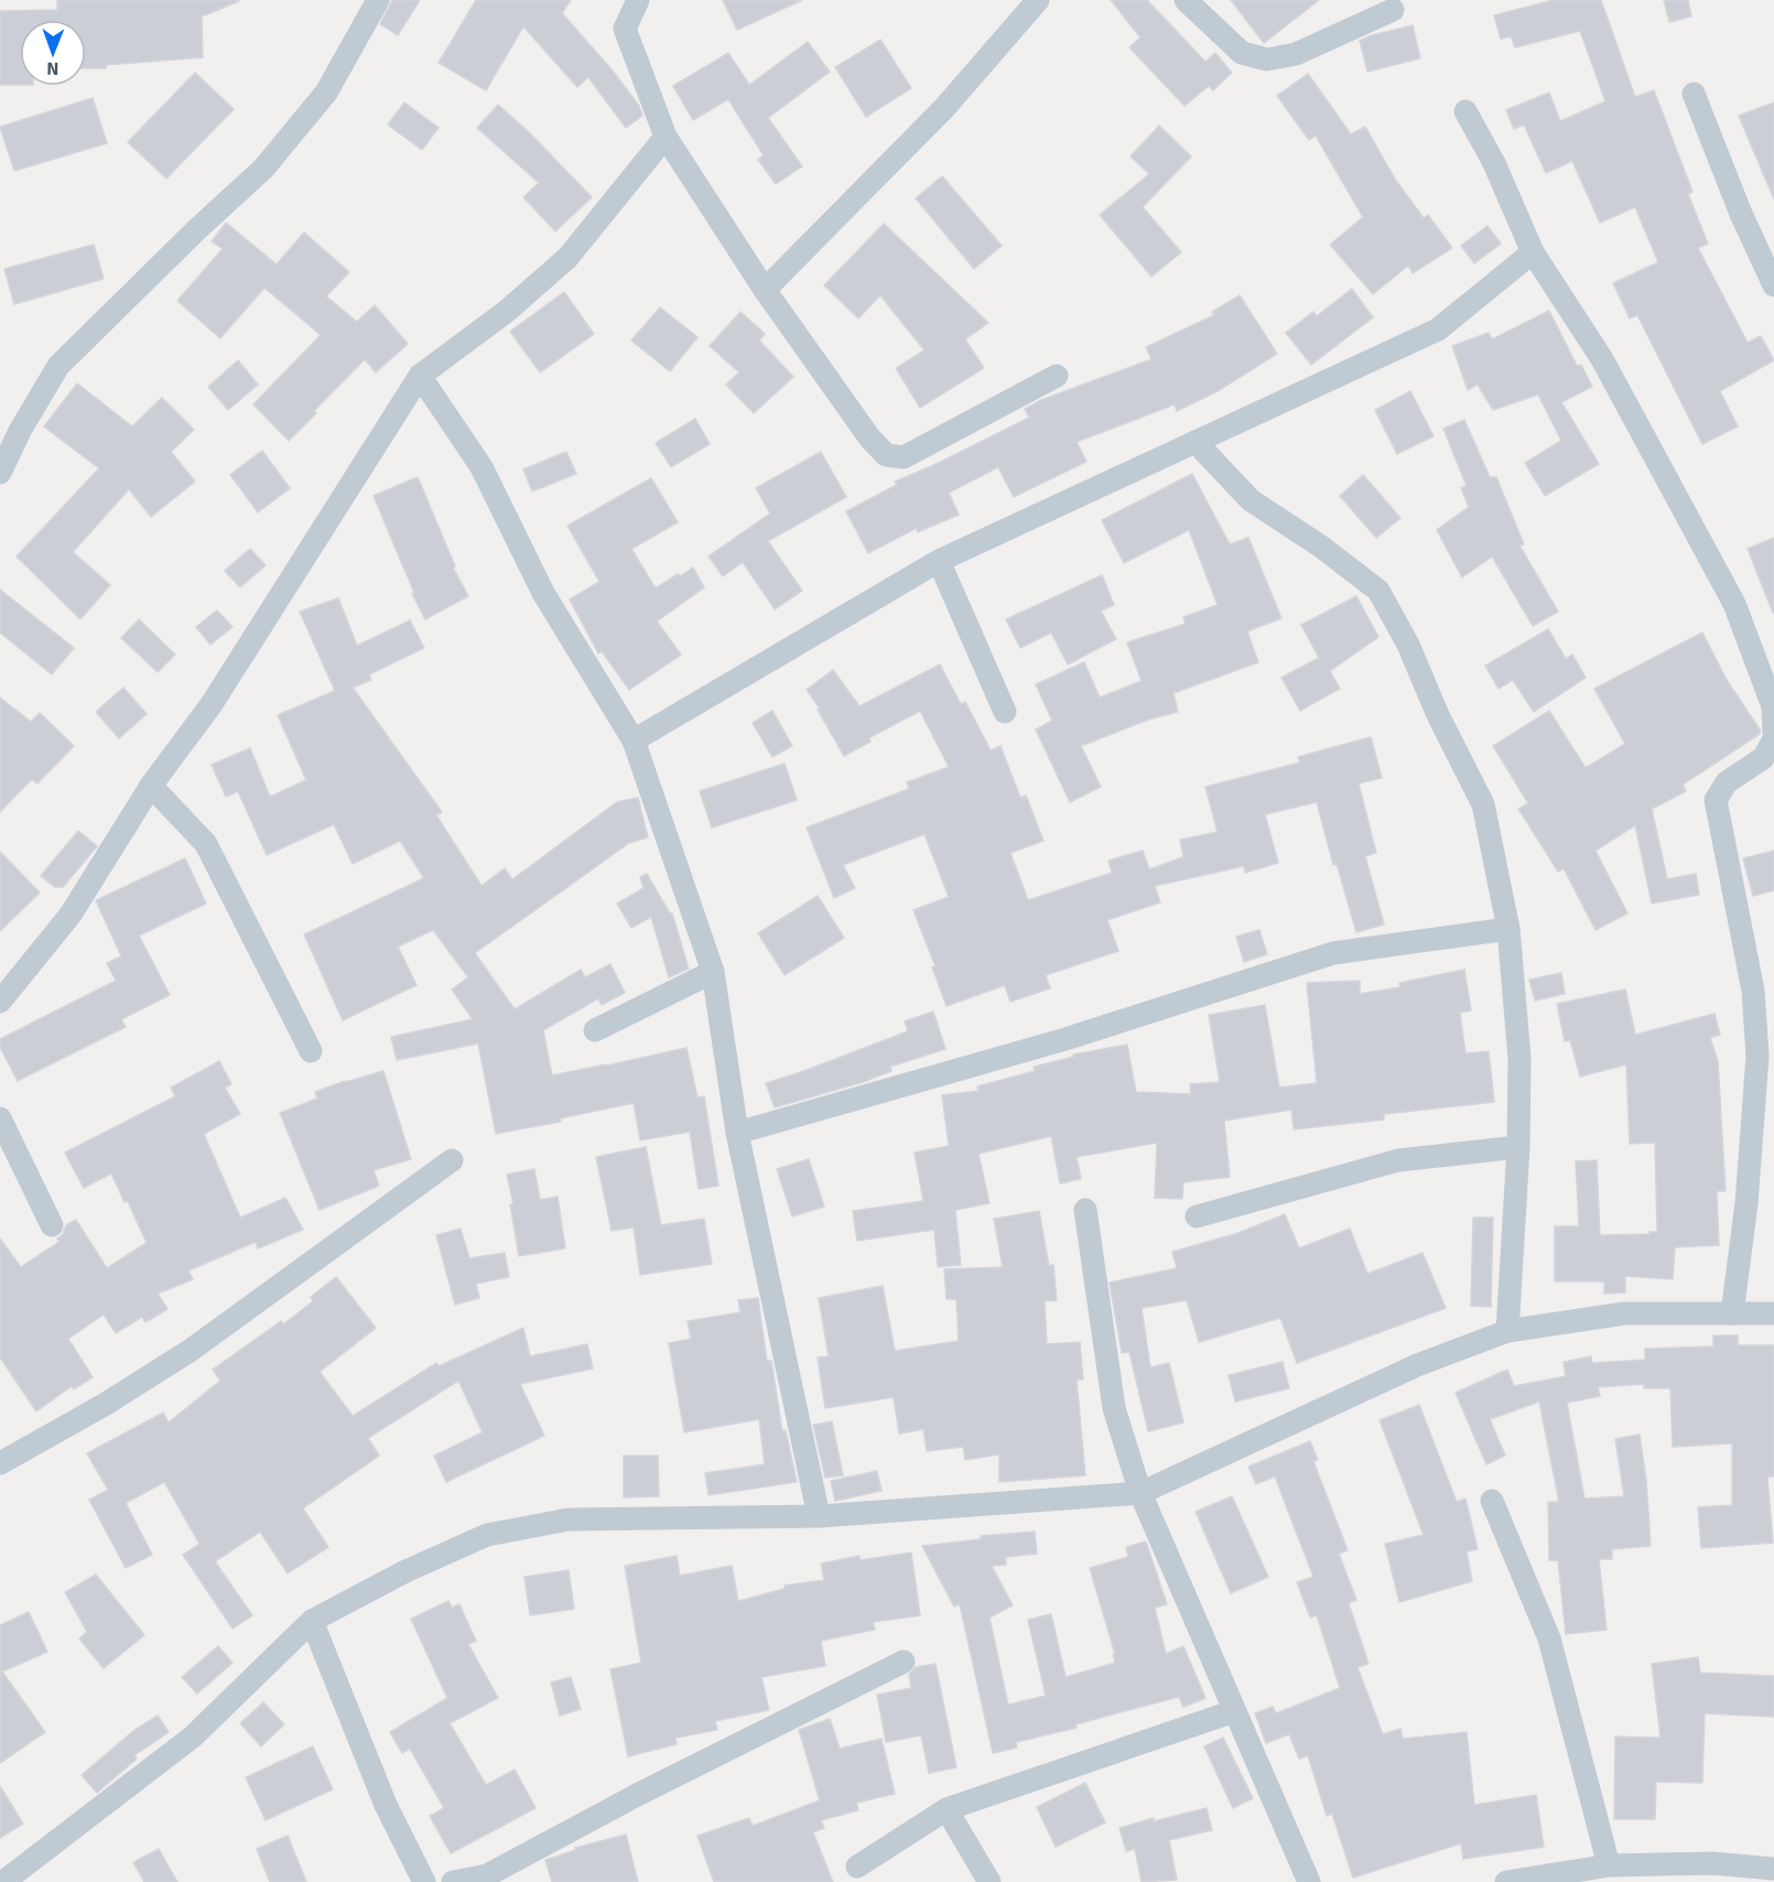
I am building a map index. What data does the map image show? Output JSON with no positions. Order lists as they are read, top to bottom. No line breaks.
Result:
{"north":"bottom"}
